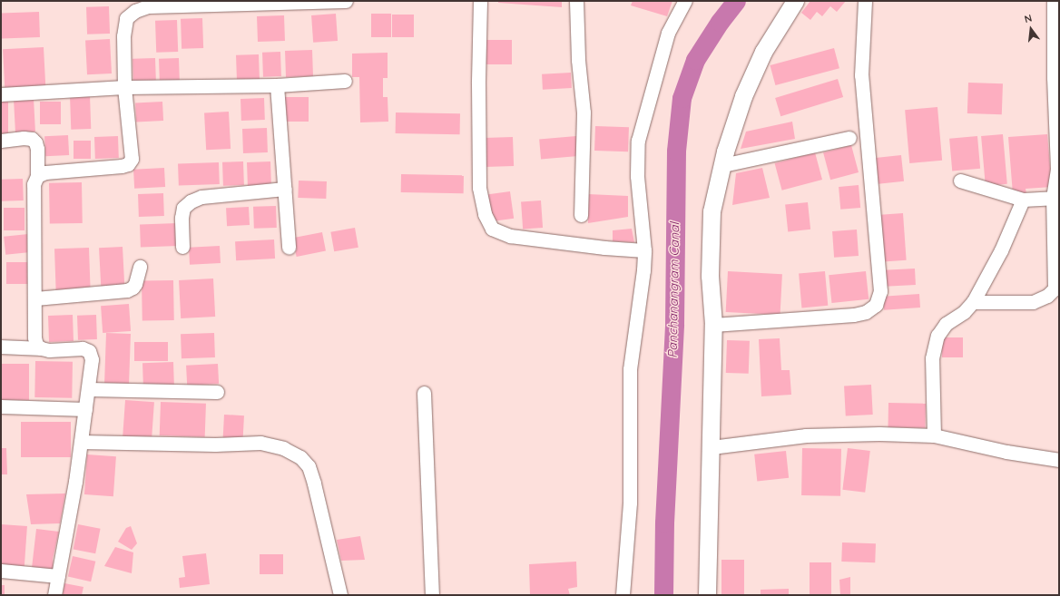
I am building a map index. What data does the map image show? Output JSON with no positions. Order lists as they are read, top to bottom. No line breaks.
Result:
{"water":["Panchanangram Canal"],"north":"top"}
